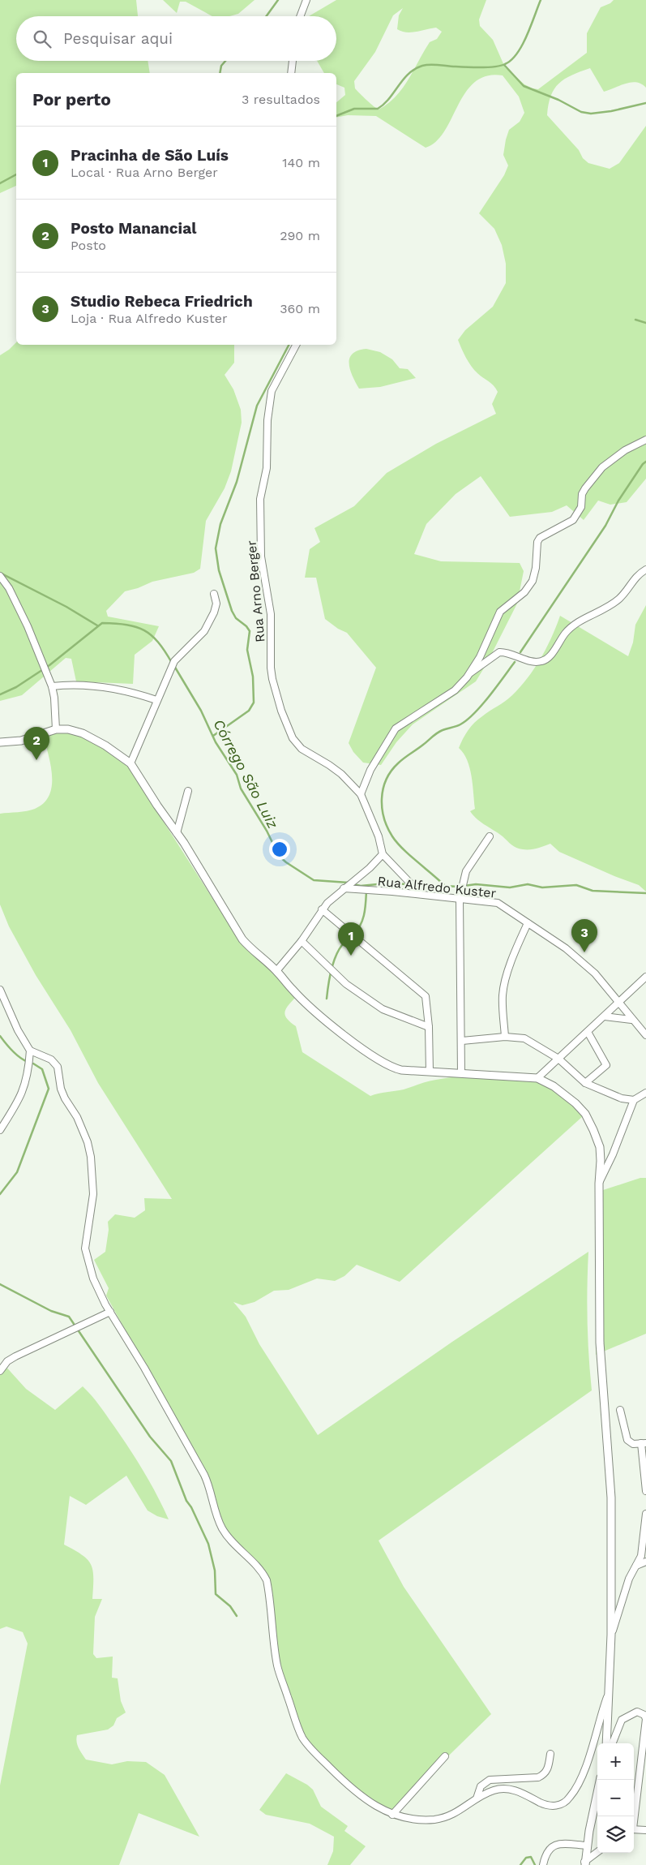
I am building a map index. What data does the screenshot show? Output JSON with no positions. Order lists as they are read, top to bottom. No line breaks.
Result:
{"streets":{"street":["Rua Arno Berger","Rua Alfredo Kuster"]},"water":["Córrego São Luiz"],"page":{"search":"Pesquisar aqui","heading":["Por perto","3 resultados"],"list":[{"mark":"1","name":"Pracinha de São Luís","note":"Local · Rua Arno Berger","value":"140 m"},{"mark":"2","name":"Posto Manancial","note":"Posto","value":"290 m"},{"mark":"3","name":"Studio Rebeca Friedrich","note":"Loja · Rua Alfredo Kuster","value":"360 m"}],"pins":["2","3","1"],"map_buttons":["+","−"]}}
